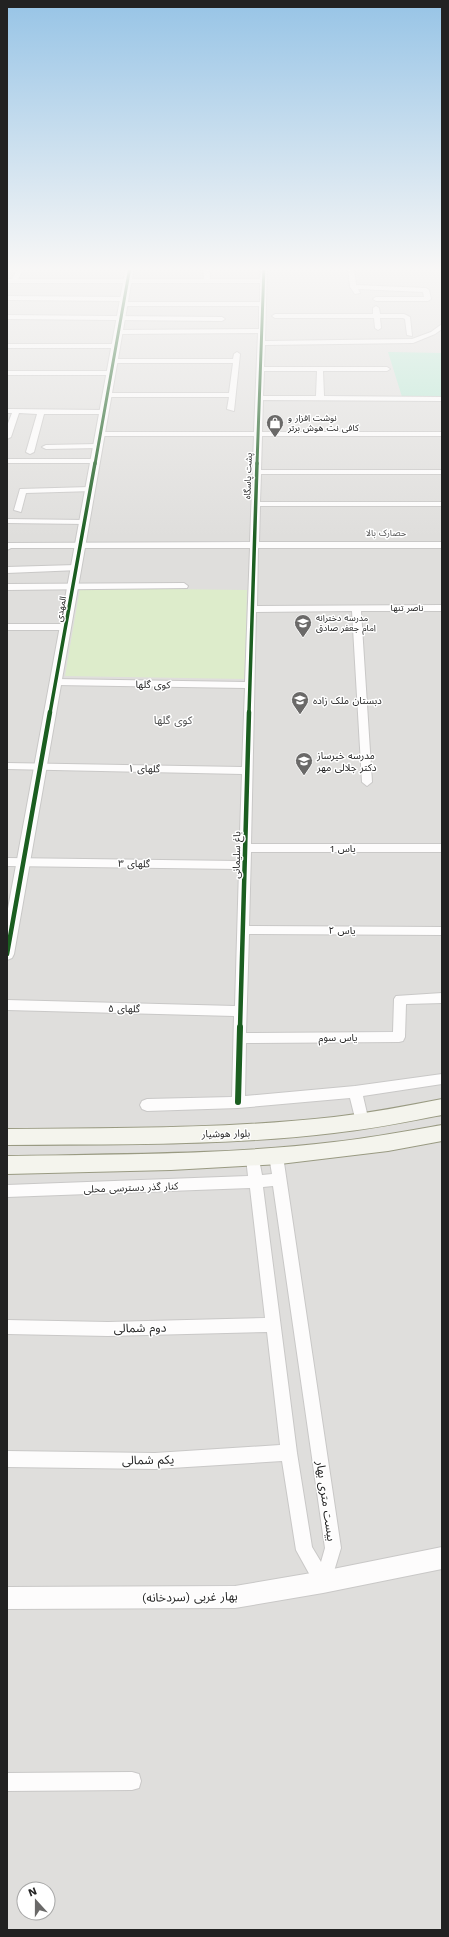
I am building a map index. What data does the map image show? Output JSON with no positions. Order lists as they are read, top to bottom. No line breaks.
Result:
{"streets":{"main road":["بلوار هوشیار"],"street":["پشت پاسگاه","ناصر تنها","المهدی","کوی گلها","گلهای ۱","یاس 1","باغ سلیمانی","گلهای ۳","یاس ۲","گلهای ۵","یاس سوم","کنار گذر دسترسی محلی","دوم شمالی","یکم شمالی","بیست متری بهار","بهار غربی (سردخانه)"]},"crossings":[["پشت پاسگاه","ناصر تنها"],["پشت پاسگاه","باغ سلیمانی"],["ناصر تنها","باغ سلیمانی"],["المهدی","کوی گلها"],["المهدی","گلهای ۱"],["المهدی","گلهای ۳"],["کوی گلها","باغ سلیمانی"],["گلهای ۱","باغ سلیمانی"],["یاس 1","باغ سلیمانی"],["باغ سلیمانی","گلهای ۳"],["باغ سلیمانی","یاس ۲"],["باغ سلیمانی","گلهای ۵"],["باغ سلیمانی","یاس سوم"],["کنار گذر دسترسی محلی","بیست متری بهار"],["بیست متری بهار","بهار غربی (سردخانه)"]],"districts":["حصارک بالا","کوی گلها"],"places":{"shop":["نوشت افزار و کافی نت هوش برتر"],"school or university":["مدرسه دخترانه امام جعفر صادق","دبستان ملک زاده","مدرسه خیرساز دکتر جلالی مهر"]},"north":"top"}
